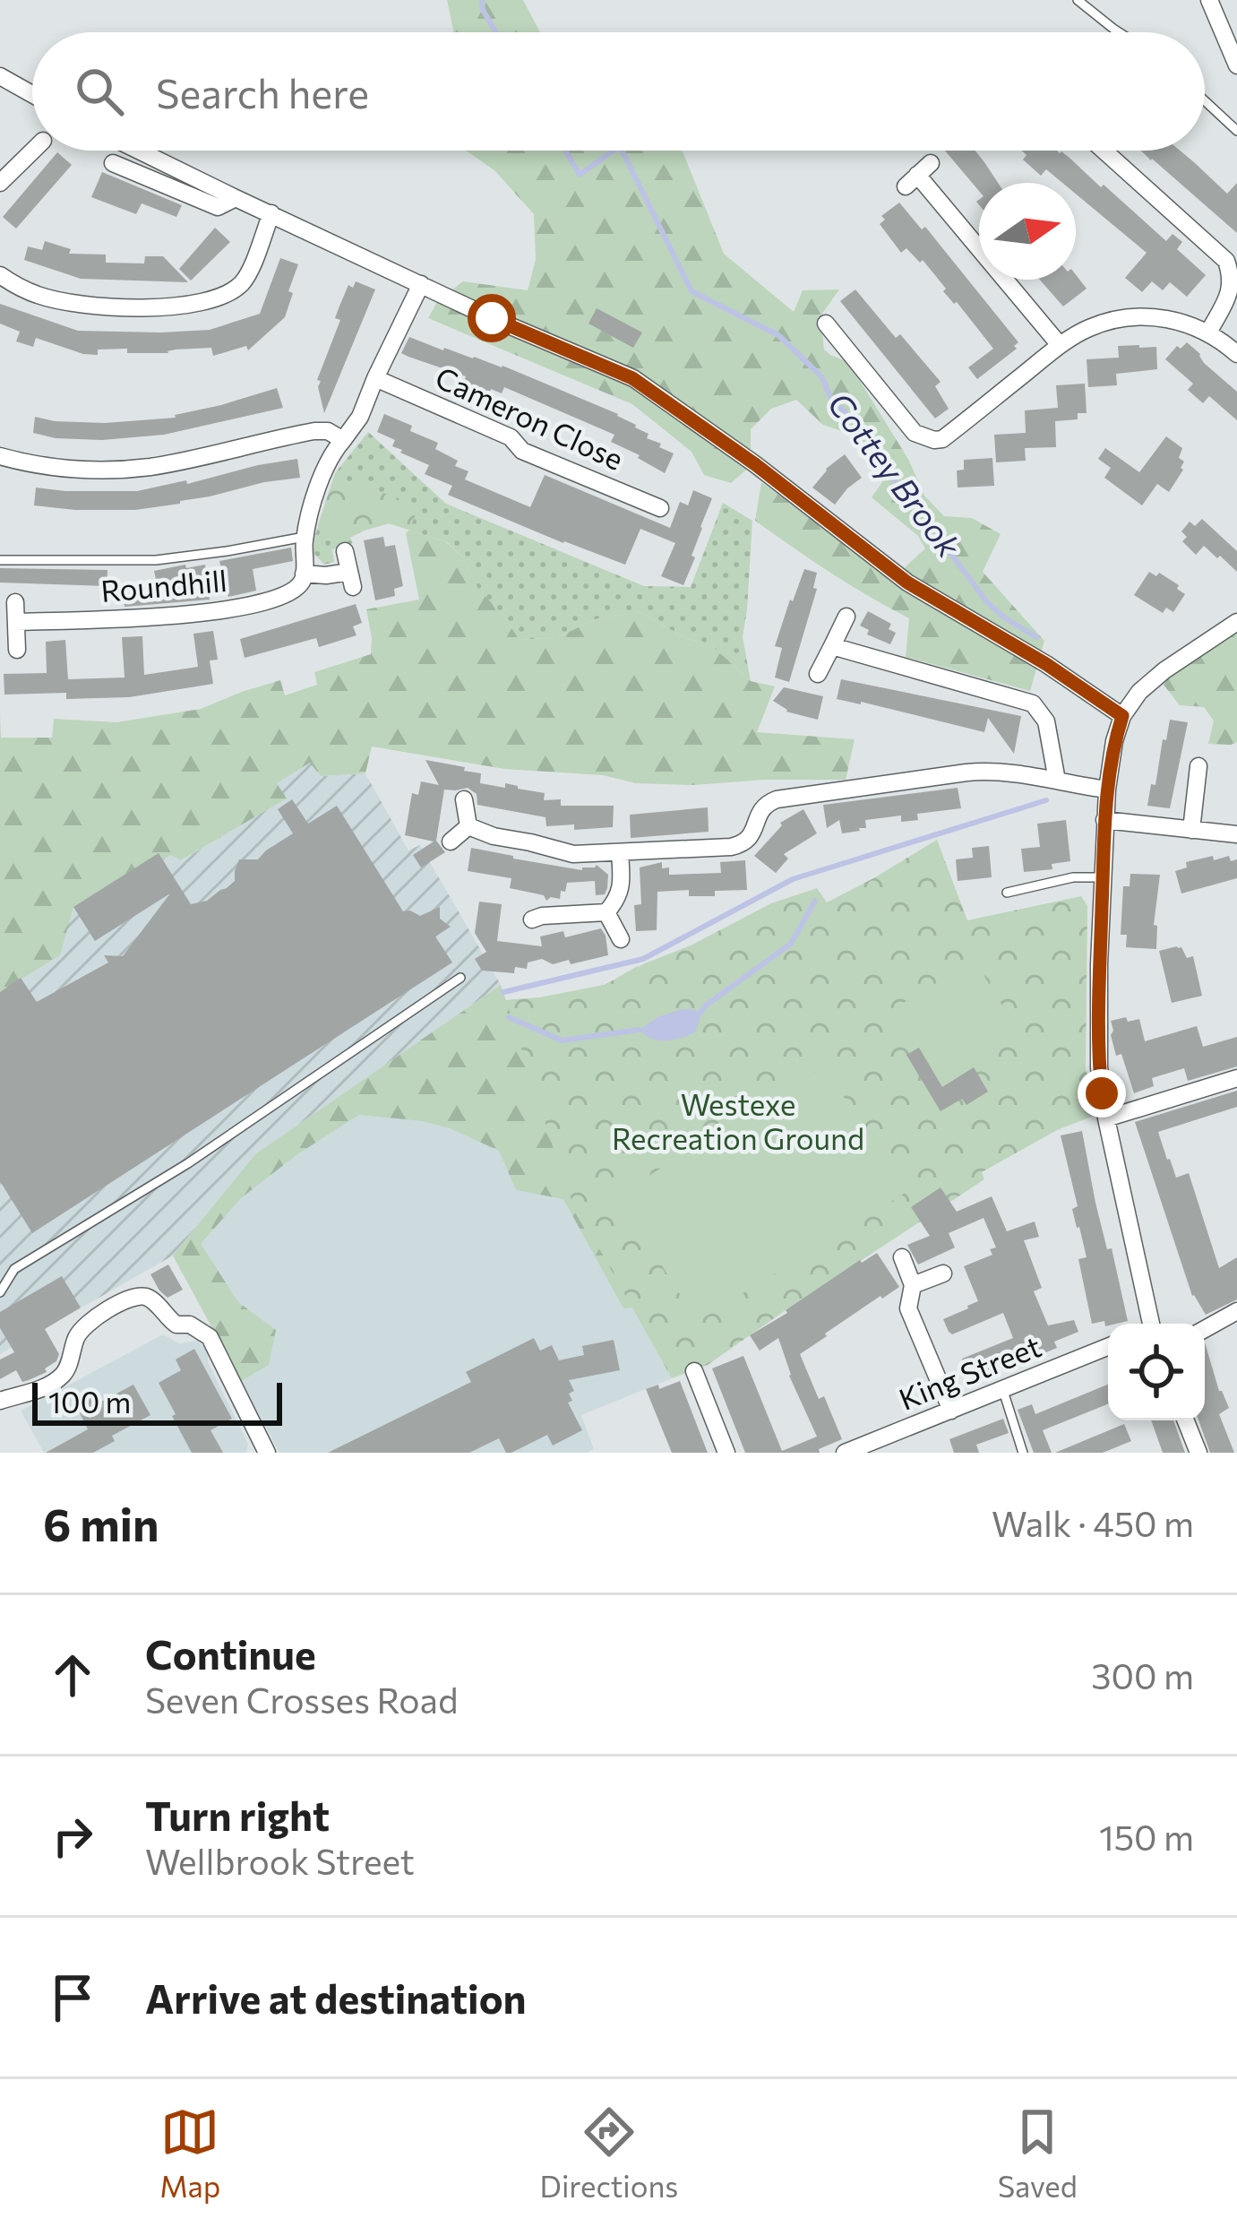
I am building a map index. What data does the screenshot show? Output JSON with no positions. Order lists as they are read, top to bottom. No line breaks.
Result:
{"streets":{"street":["Cameron Close","Roundhill","King Street"]},"water":["Cottey Brook"],"parks":["Westexe Recreation Ground"],"scale_bar":"100 m","north":"right","page":{"search":"Search here","scale":"100 m","heading":["6 min","Walk · 450 m"],"list":[["Continue","Seven Crosses Road","300 m"],["Turn right","Wellbrook Street","150 m"],"Arrive at destination"],"nav":["Map","Directions","Saved"]}}
